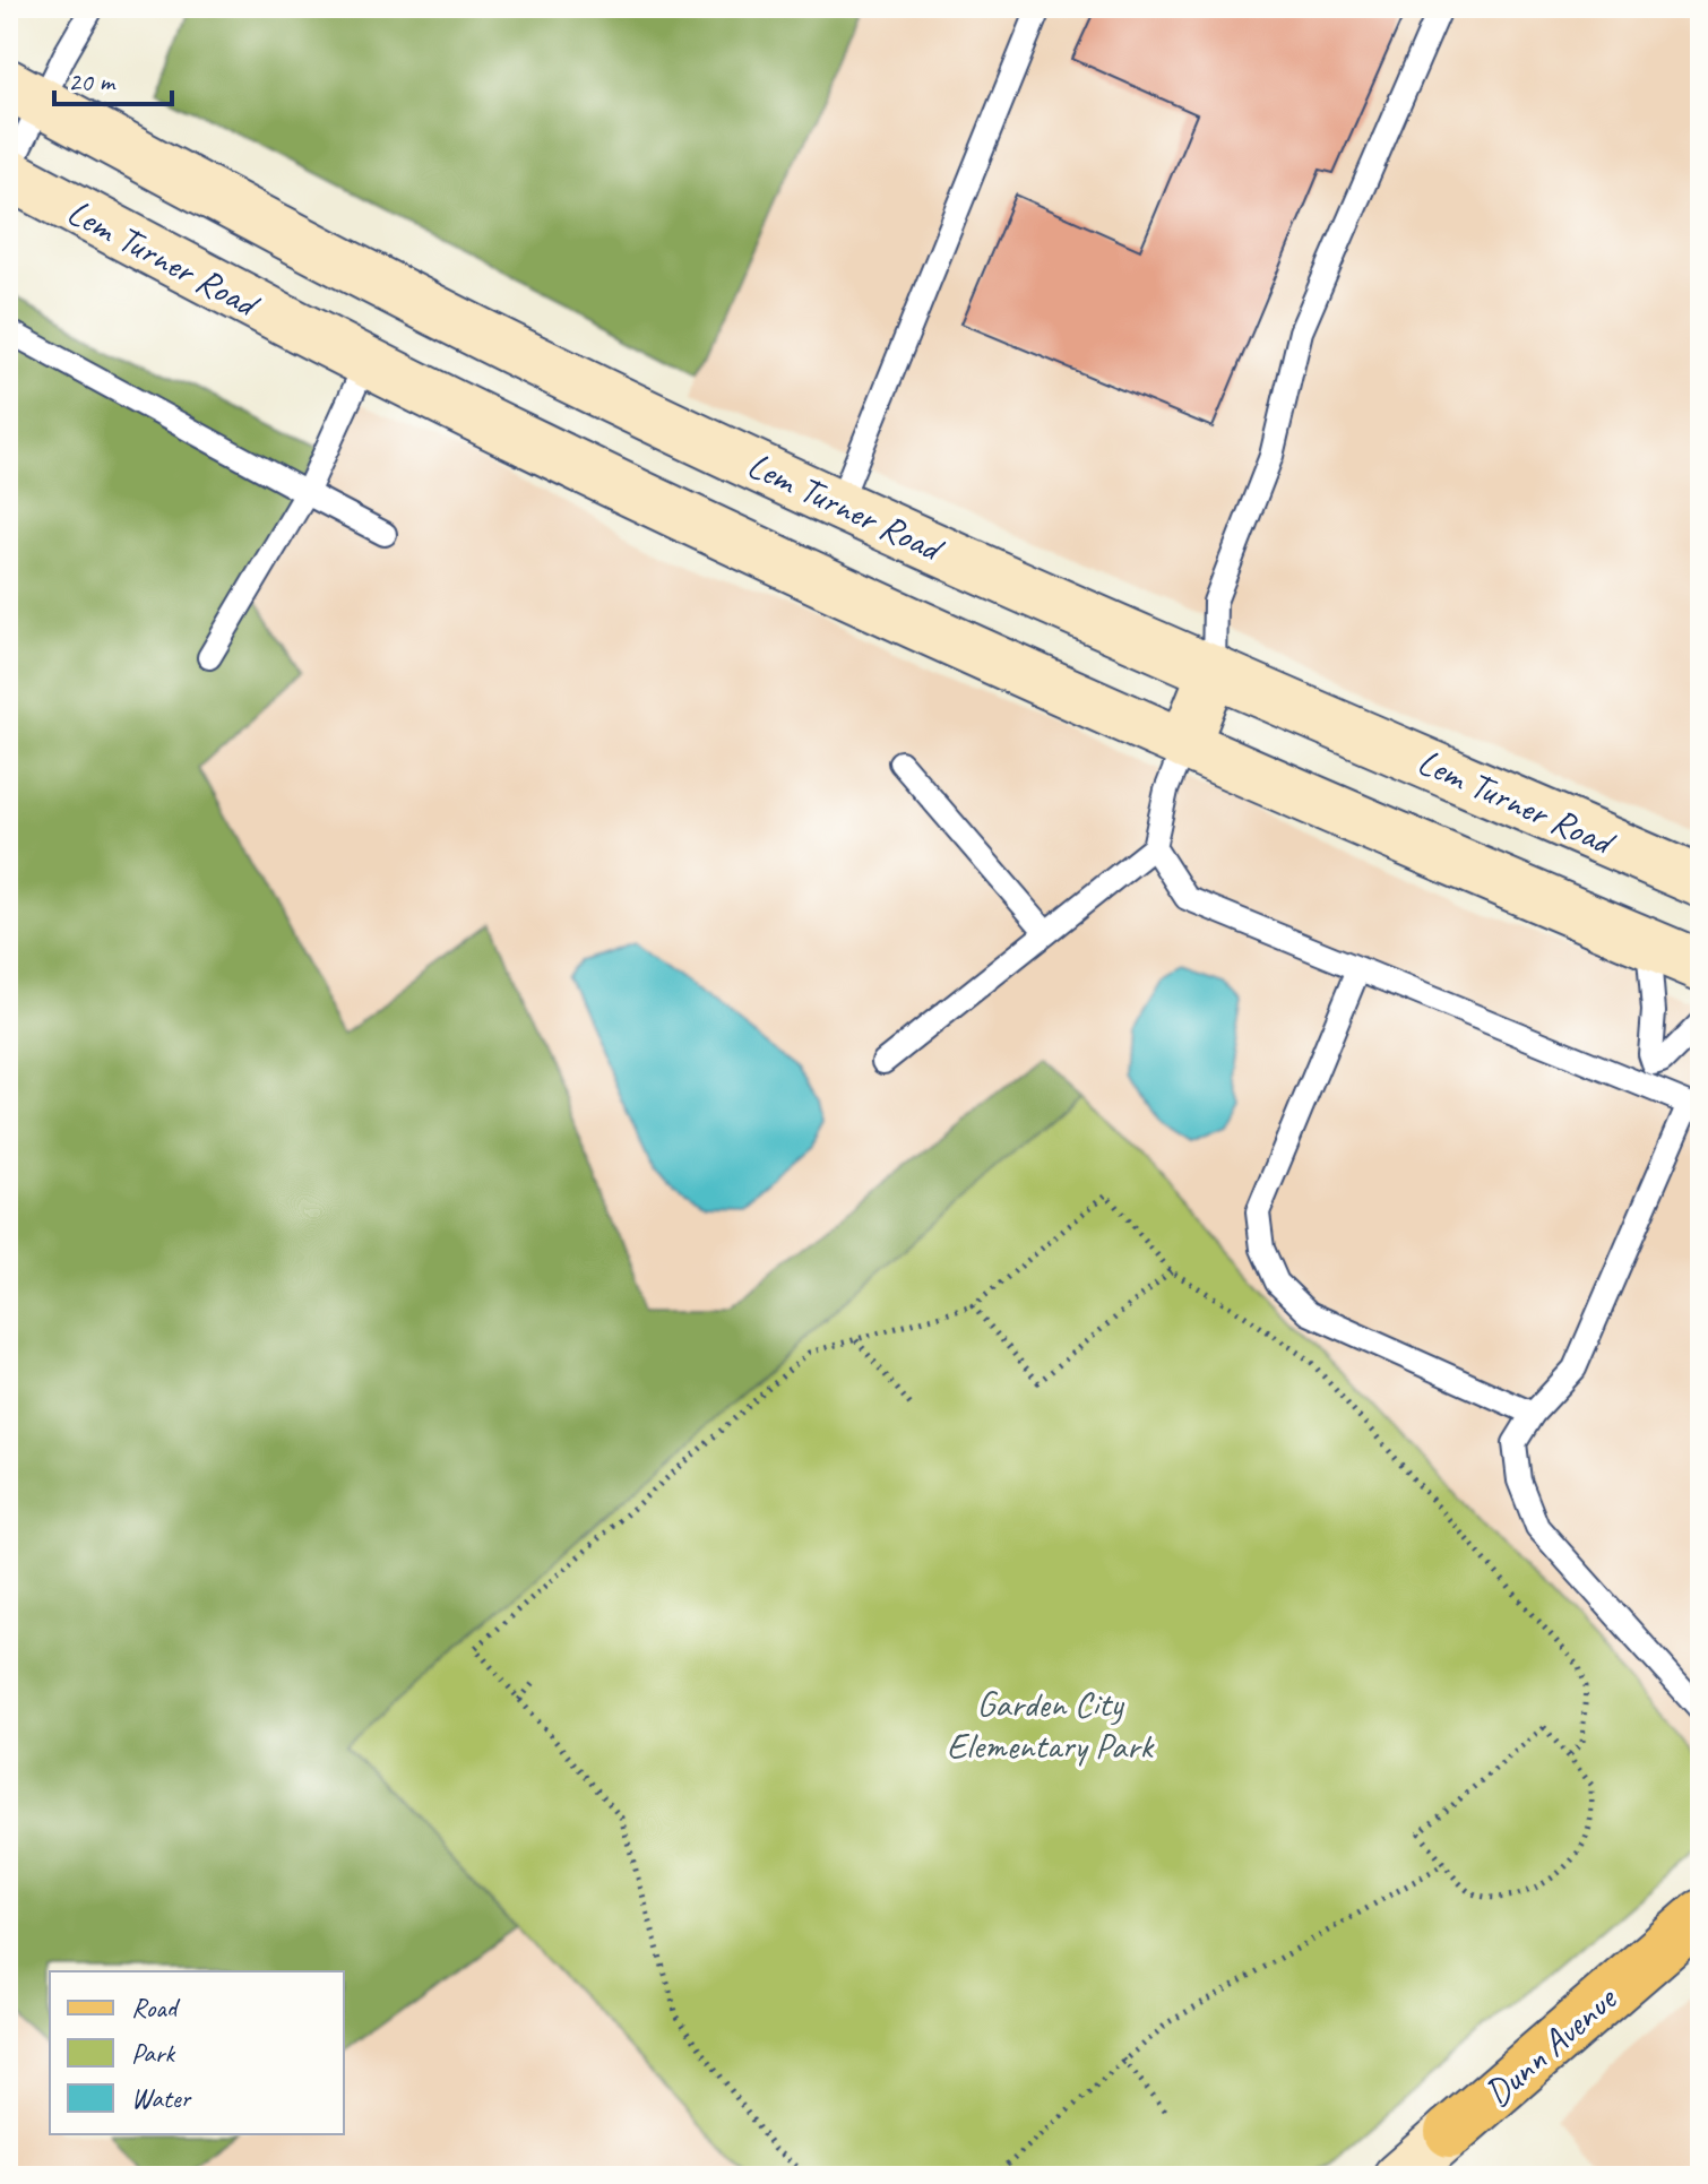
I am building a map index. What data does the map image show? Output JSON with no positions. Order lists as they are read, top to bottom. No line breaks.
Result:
{"streets":{"main road":["Lem Turner Road","Dunn Avenue"]},"parks":["Garden City Elementary Park"],"legend":["Road","Park","Water"],"scale_bar":"20 m"}
